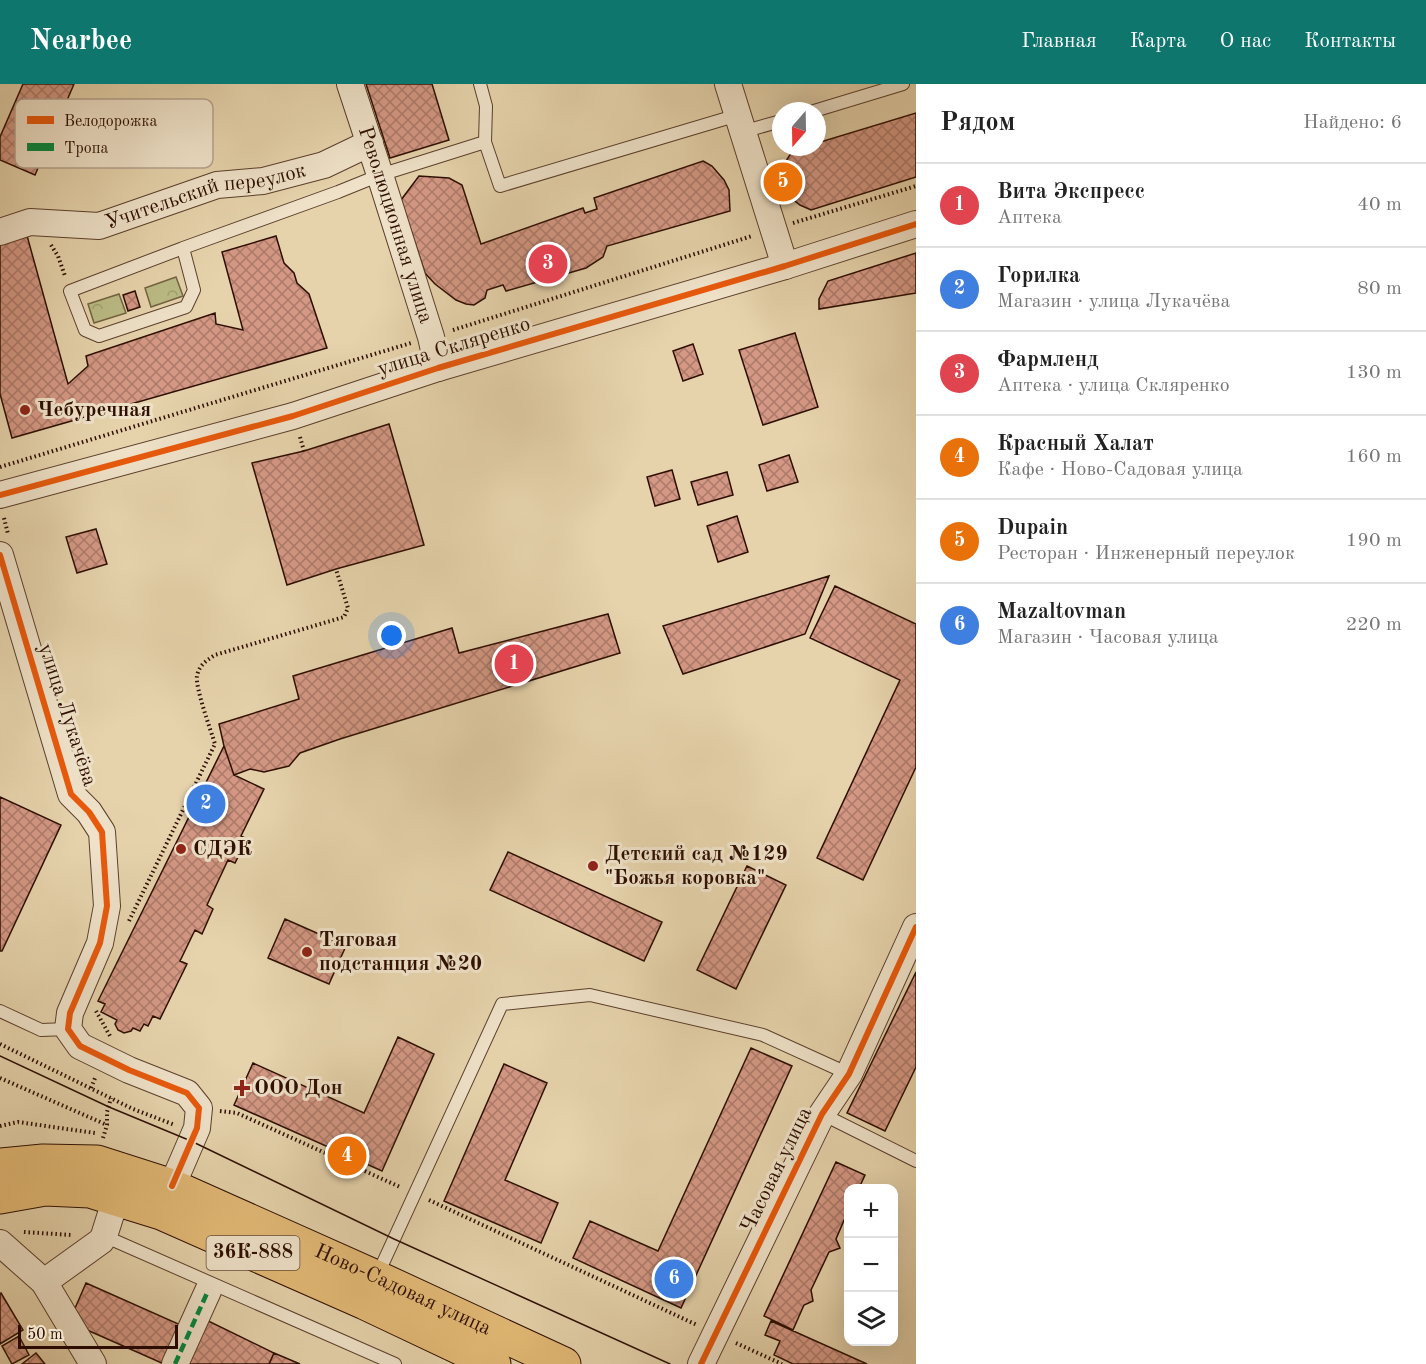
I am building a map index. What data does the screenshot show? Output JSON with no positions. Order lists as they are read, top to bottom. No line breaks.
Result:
{"streets":{"main road":["36К-888","Ново-Садовая улица"],"street":["Учительский переулок","Революционная улица","улица Скляренко","улица Лукачёва","Часовая улица"]},"crossings":[["Учительский переулок","Революционная улица"],["Революционная улица","улица Скляренко"]],"places":{"other":["Чебуречная","СДЭК","Детский сад №129 \"Божья коровка\"","Тяговая подстанция №20"],"health":["ООО Дон"]},"legend":["Велодорожка","Тропа"],"scale_bar":"50 m","north":"bottom","page":{"header":"Nearbee","nav":["Главная","Карта","О нас","Контакты"],"heading":["Рядом","Найдено: 6"],"pins":["5","3","1","2","4","6"],"list":[{"mark":"1","name":"Вита Экспресс","note":"Аптека","value":"40 m"},{"mark":"2","name":"Горилка","note":"Магазин · улица Лукачёва","value":"80 m"},{"mark":"3","name":"Фармленд","note":"Аптека · улица Скляренко","value":"130 m"},{"mark":"4","name":"Красный Халат","note":"Кафе · Ново-Садовая улица","value":"160 m"},{"mark":"5","name":"Dupain","note":"Ресторан · Инженерный переулок","value":"190 m"},{"mark":"6","name":"Mazaltovman","note":"Магазин · Часовая улица","value":"220 m"}],"map_buttons":["+","−"],"scale":"50 m"}}
